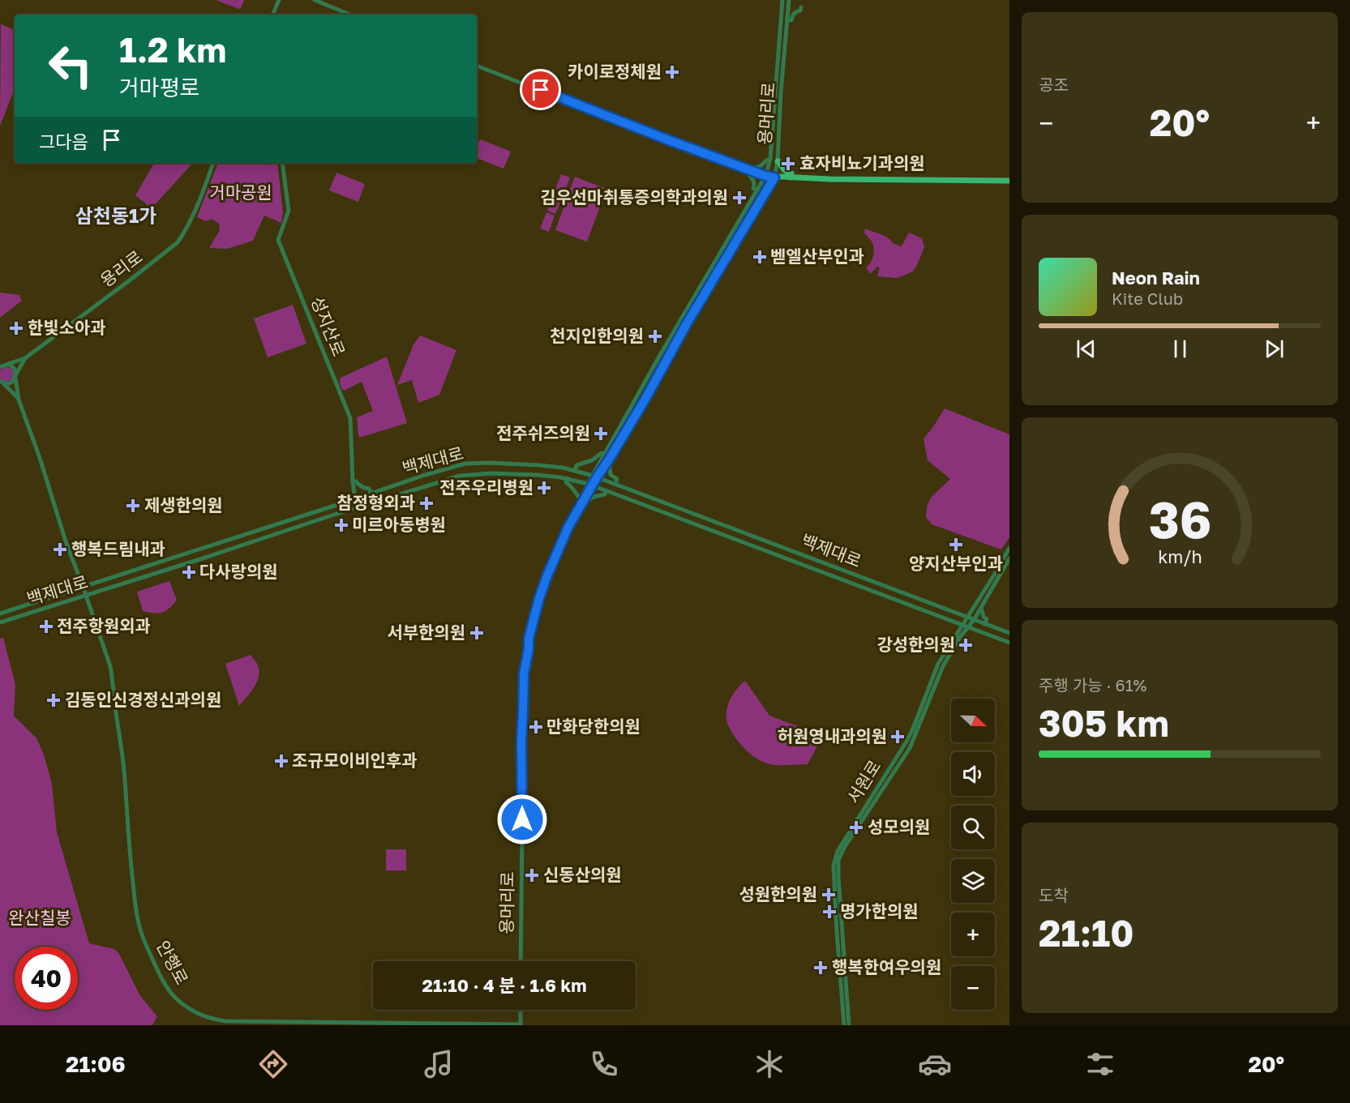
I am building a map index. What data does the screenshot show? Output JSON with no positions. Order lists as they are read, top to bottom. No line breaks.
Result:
{"streets":{"street":["용머리로","용리로","성지산로","백제대로","서원로","안행로"]},"crossings":[["용머리로","백제대로"],["성지산로","백제대로"],["백제대로","서원로"],["백제대로","안행로"]],"districts":["삼천동1가"],"parks":["거마공원","완산칠봉"],"places":{"health":["카이로정체원","효자비뇨기과의원","김우선마취통증의학과의원","벧엘산부인과","한빛소아과","천지인한의원","전주쉬즈의원","전주우리병원","참정형외과","제생한의원","미르아동병원","양지산부인과","행복드림내과","다사랑의원","전주항원외과","서부한의원","강성한의원","김동인신경정신과의원","만화당한의원","허원영내과의원","조규모이비인후과","성모의원","신동산의원","성원한의원","명가한의원","행복한여우의원"]},"north":"right","page":{"tile":["공조",["주행 가능 · 61%","305 km"],["도착","21:10"]],"turn":["1.2 km","거마평로"],"heat":["−","20°","+"],"then":"그다음","song":["Neon Rain","Kite Club"],"map_buttons":["+","−"],"limit":"40","trip":"21:10 · 4 분 · 1.6 km","tabs":["21:06","20°"],"gauge":["36","km/h"]}}
